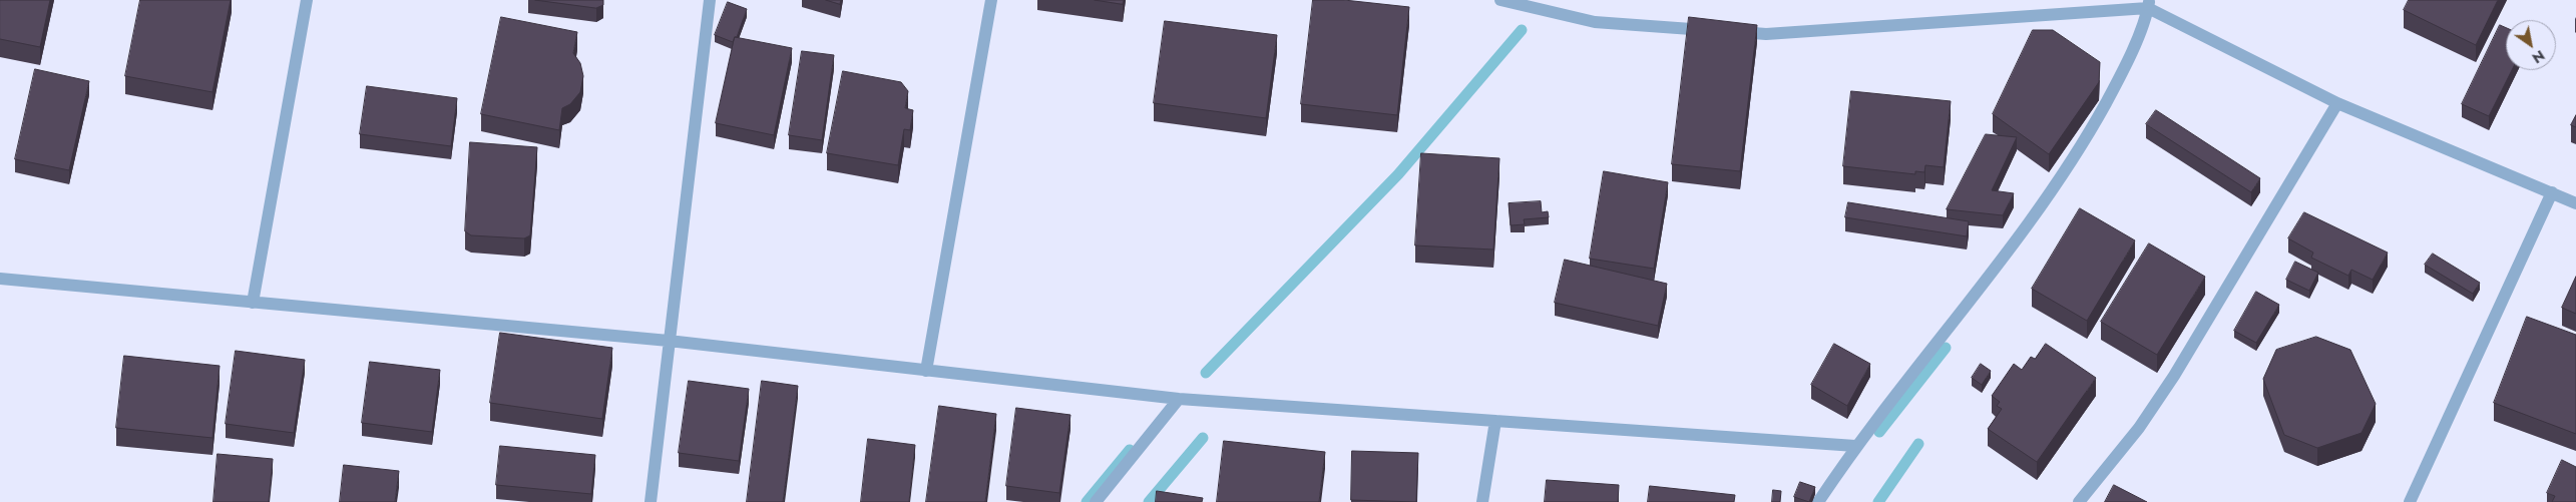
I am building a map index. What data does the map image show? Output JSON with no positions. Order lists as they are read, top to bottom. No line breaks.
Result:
{"north":"bottom right"}
